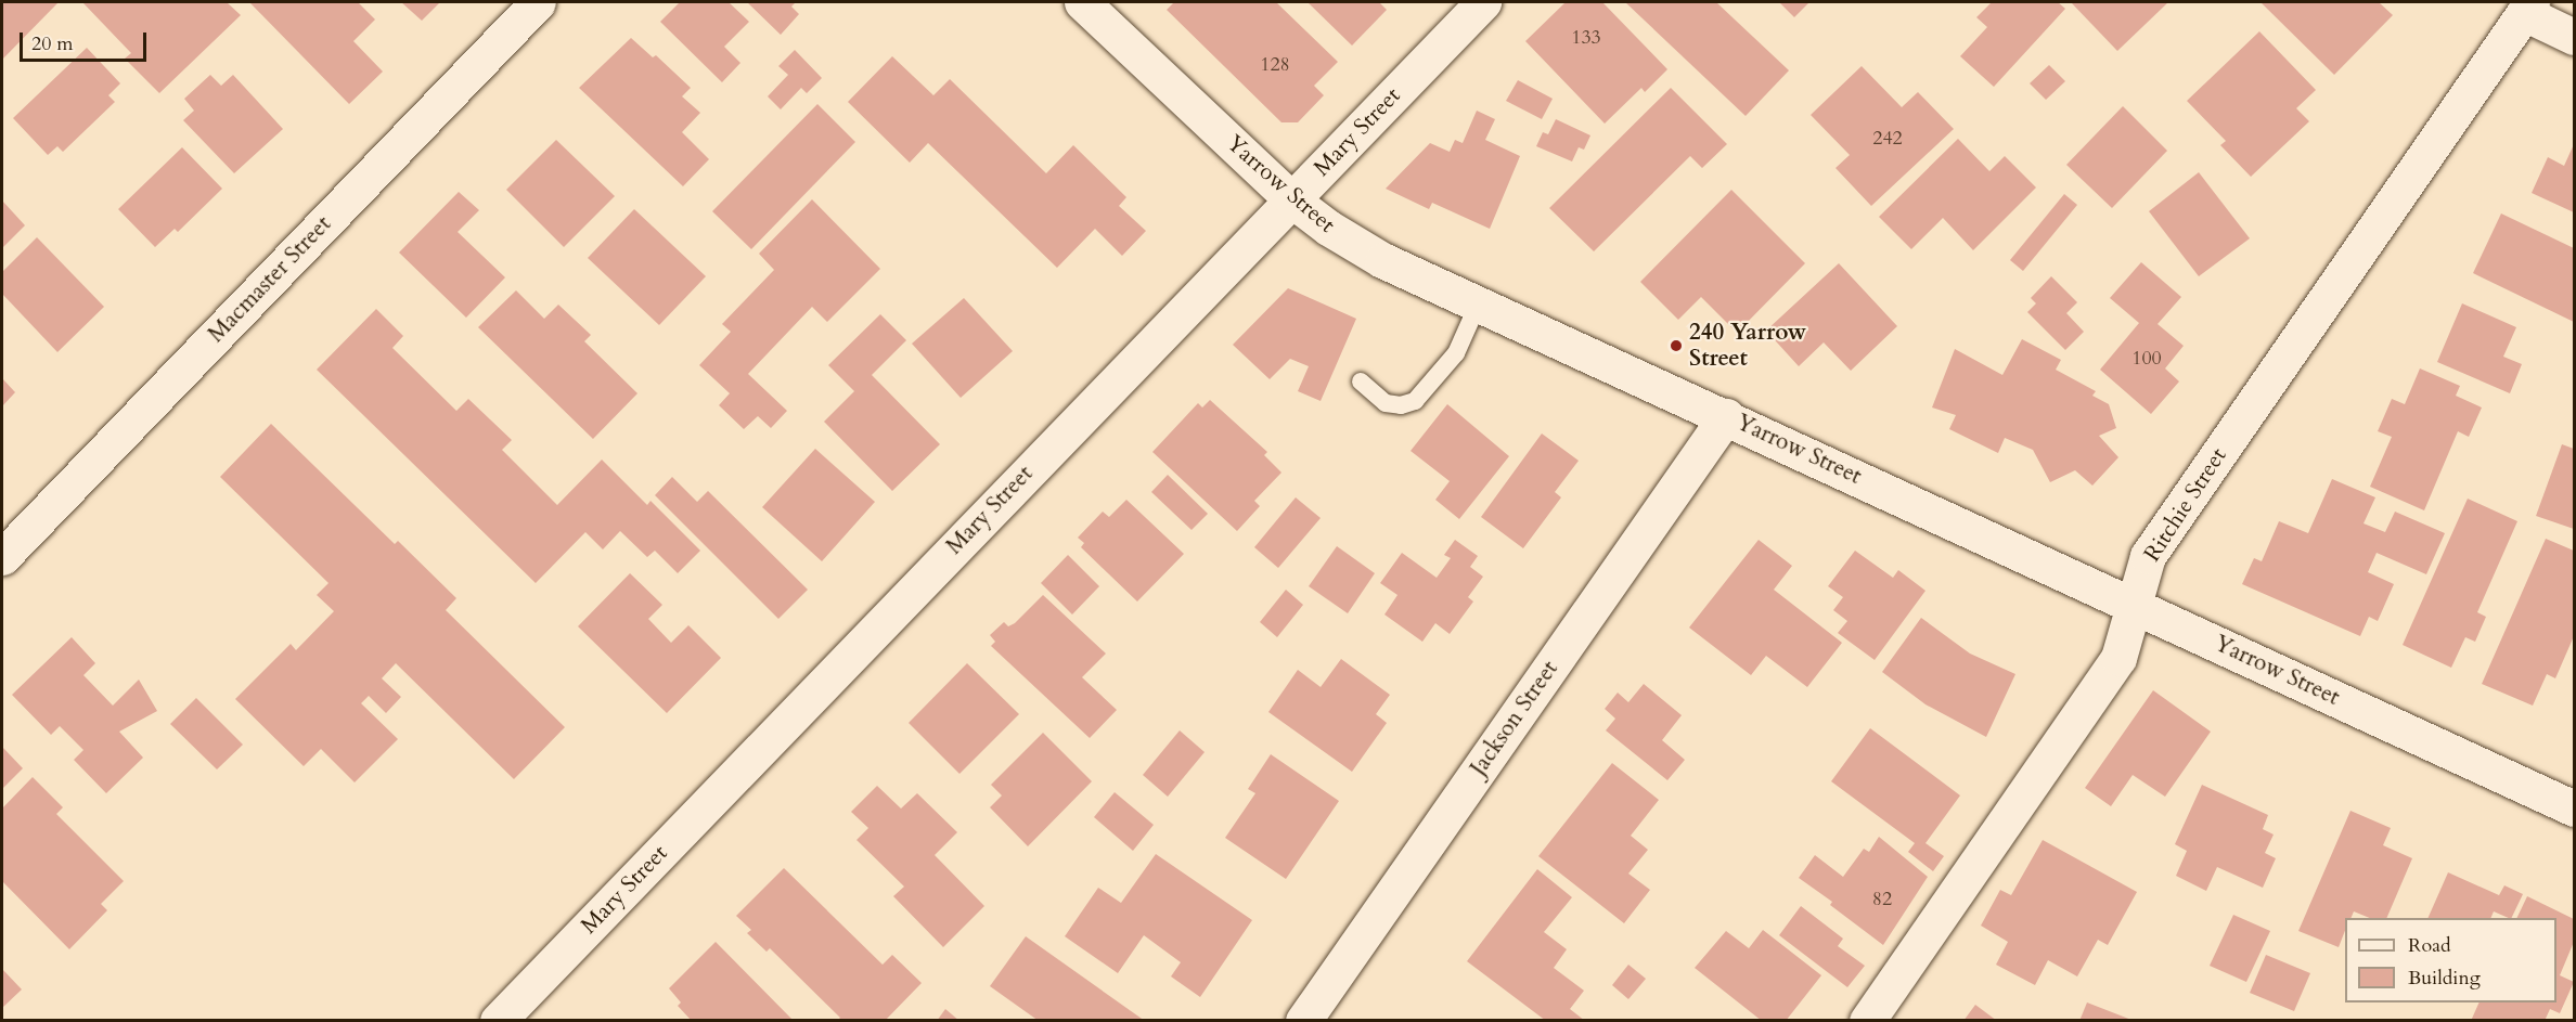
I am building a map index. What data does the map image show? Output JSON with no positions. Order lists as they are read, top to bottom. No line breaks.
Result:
{"streets":{"street":["Mary Street","Yarrow Street","Macmaster Street","Ritchie Street","Jackson Street"]},"crossings":[["Mary Street","Yarrow Street"],["Yarrow Street","Ritchie Street"],["Yarrow Street","Jackson Street"]],"places":["240 Yarrow Street"],"house_numbers":["133","128","242","100","82"],"legend":["Road","Building"],"scale_bar":"20 m"}
